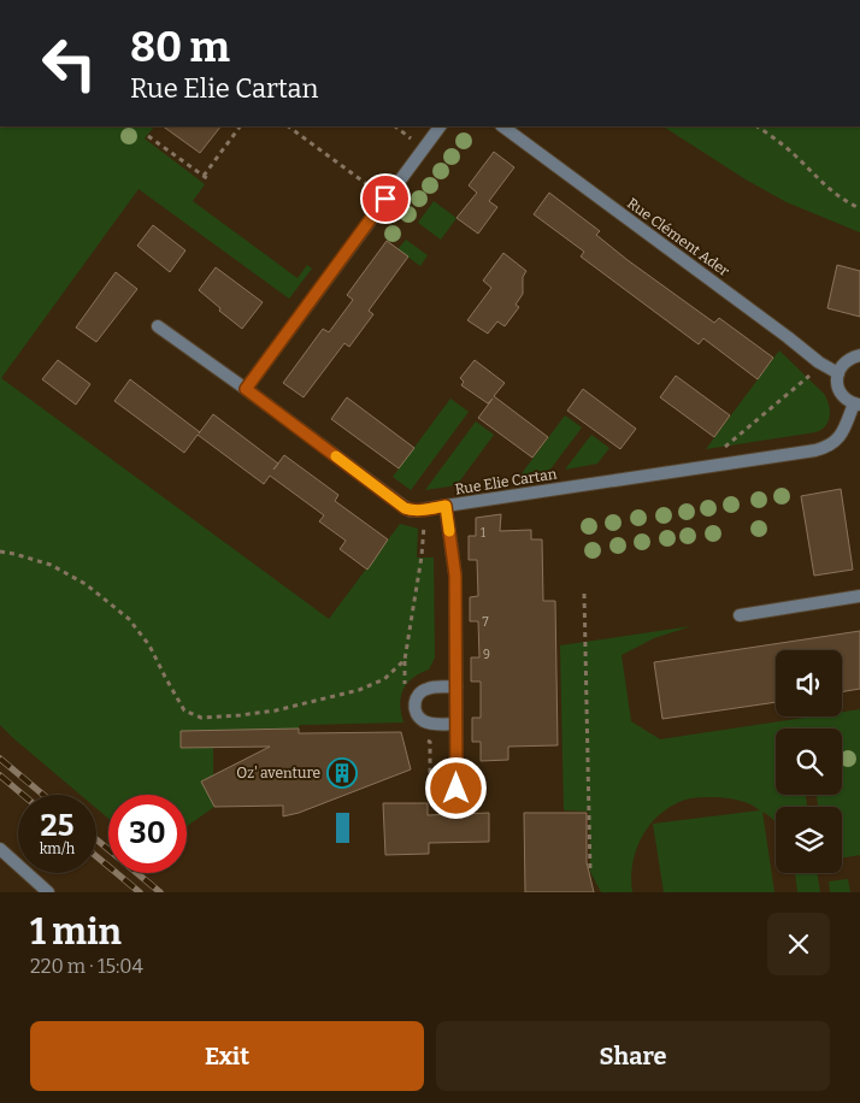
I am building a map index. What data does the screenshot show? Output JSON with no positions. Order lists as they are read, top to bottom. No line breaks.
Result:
{"streets":{"street":["Rue Clément Ader","Rue Elie Cartan"]},"places":{"building":["Oz' aventure"]},"house_numbers":["1","7","9"],"page":{"turn":["80 m","Rue Elie Cartan"],"speed":"25 km/h","limit":"30","heading":["1 min","220 m · 15:04"],"buttons":["Exit","Share"]}}
